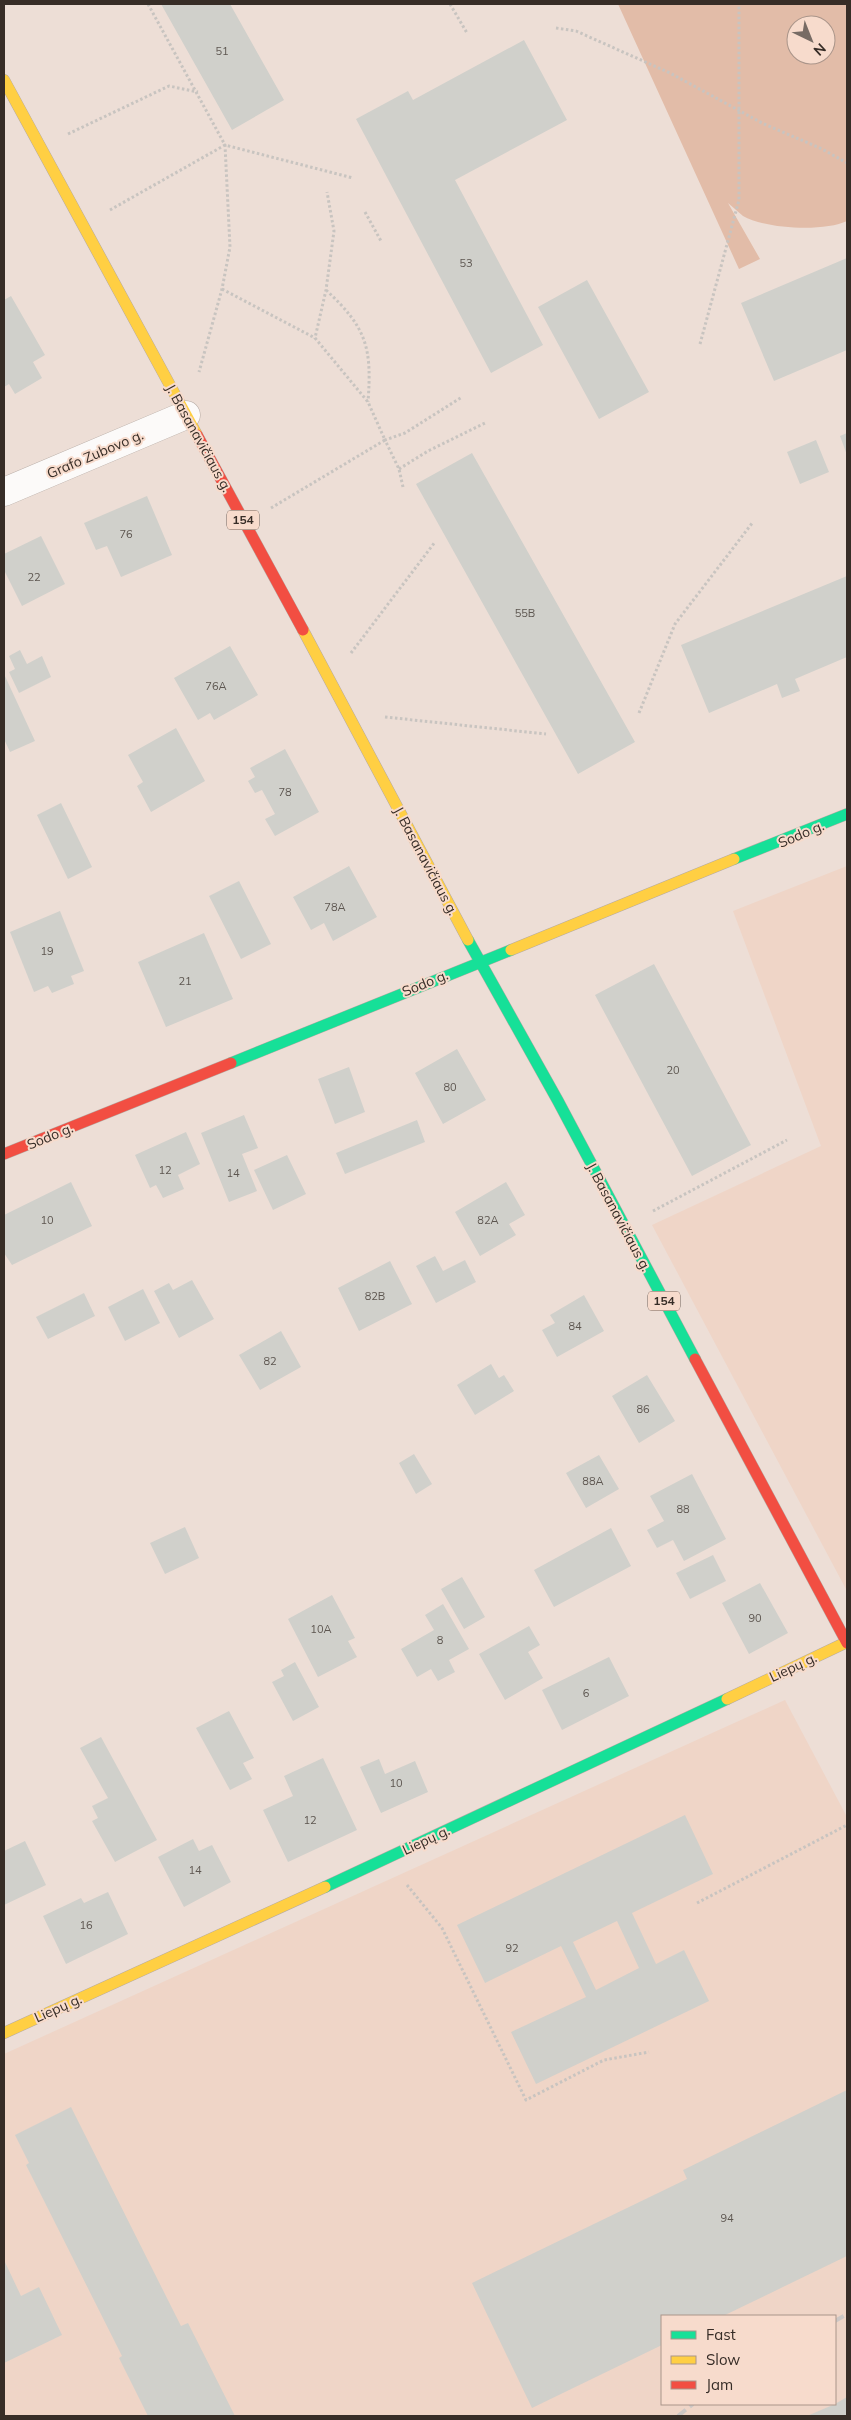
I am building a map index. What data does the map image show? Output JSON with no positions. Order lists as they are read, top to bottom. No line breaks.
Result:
{"streets":{"street":["J. Basanavičiaus g.","Grafo Zubovo g.","154","Sodo g.","Liepų g."]},"crossings":[["J. Basanavičiaus g.","Grafo Zubovo g."],["J. Basanavičiaus g.","Sodo g."],["J. Basanavičiaus g.","Liepų g."]],"house_numbers":["51","53","76","22","55B","76A","78","78A","19","21","20","80","12","14","10","82A","82B","84","82","86","88A","88","90","10A","8","6","10","12","14","16","92","94"],"legend":["Fast","Slow","Jam"],"north":"bottom right"}
